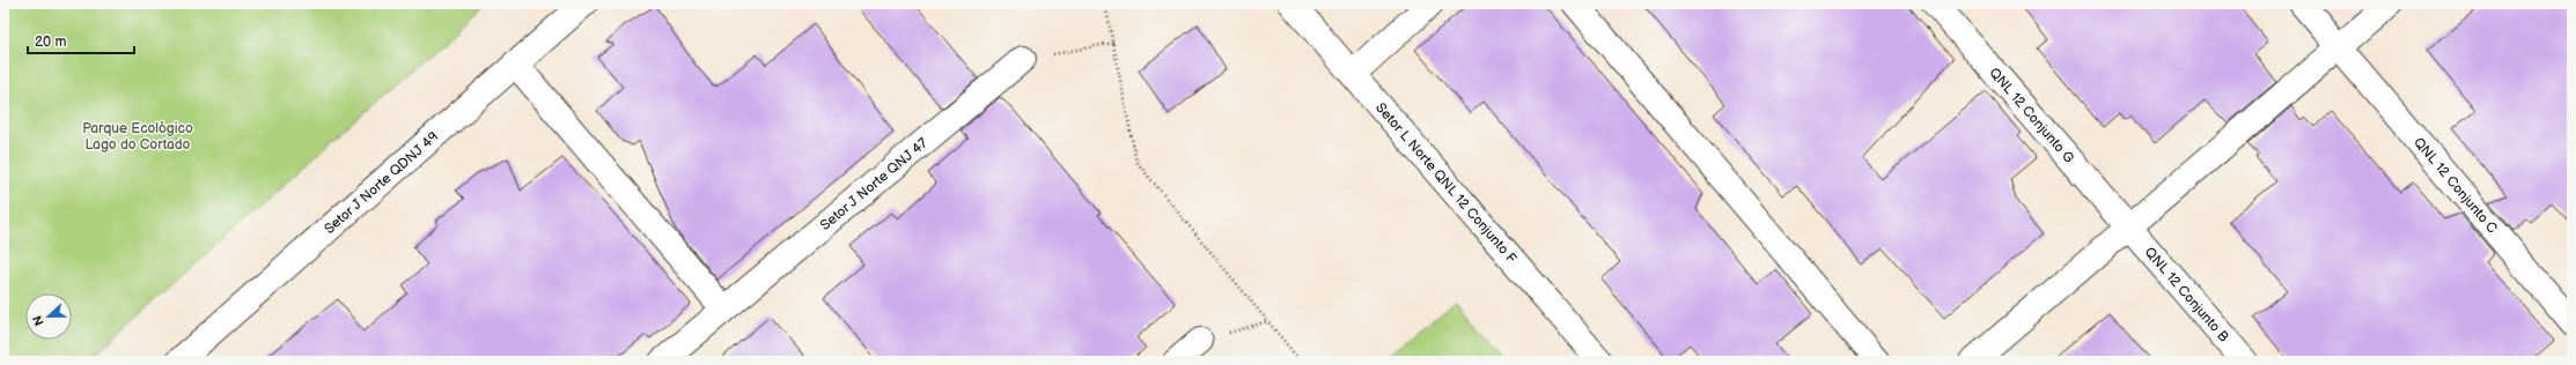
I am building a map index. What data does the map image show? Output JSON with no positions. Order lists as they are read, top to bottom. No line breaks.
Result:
{"streets":{"street":["QNL 12 Conjunto G","Setor J Norte QDNJ 49","Setor L Norte QNL 12 Conjunto F","Setor J Norte QNJ 47","QNL 12 Conjunto C","QNL 12 Conjunto B"]},"crossings":[["QNL 12 Conjunto G","QNL 12 Conjunto B"]],"parks":["Parque Ecológico Lago do Cortado"],"scale_bar":"20 m","north":"left"}
